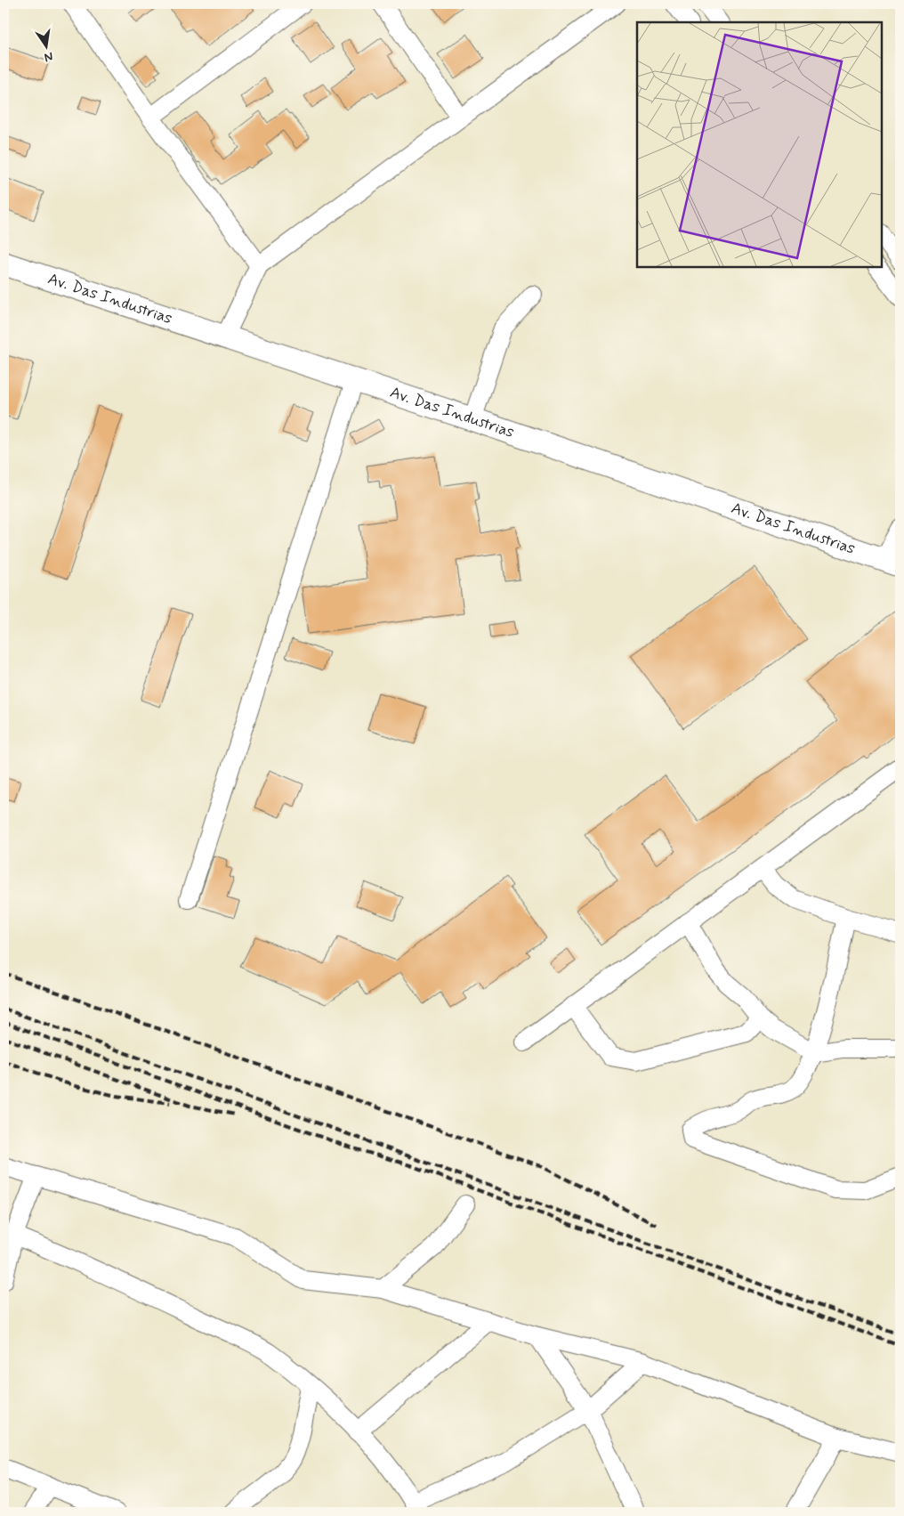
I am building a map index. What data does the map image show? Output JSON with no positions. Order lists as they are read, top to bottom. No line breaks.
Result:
{"streets":{"main road":["Av. Das Industrias"]},"north":"bottom"}
